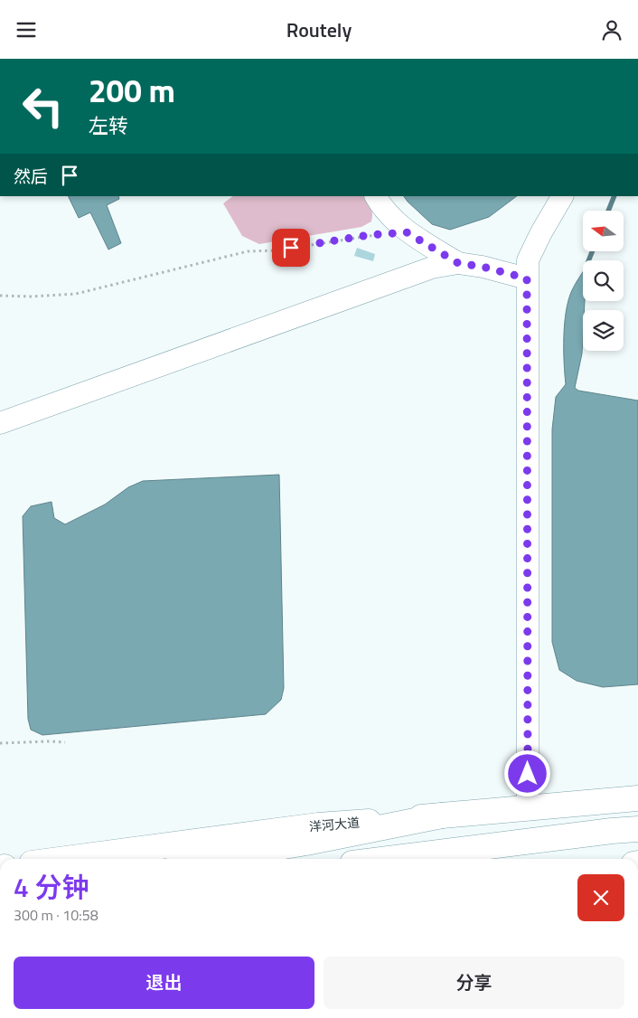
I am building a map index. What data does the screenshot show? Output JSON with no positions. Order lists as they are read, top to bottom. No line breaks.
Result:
{"streets":{"main road":["洋河大道"]},"north":"left","page":{"header":"Routely","turn":["200 m","左转"],"then":"然后","heading":["4 分钟","300 m · 10:58"],"buttons":["退出","分享"]}}
